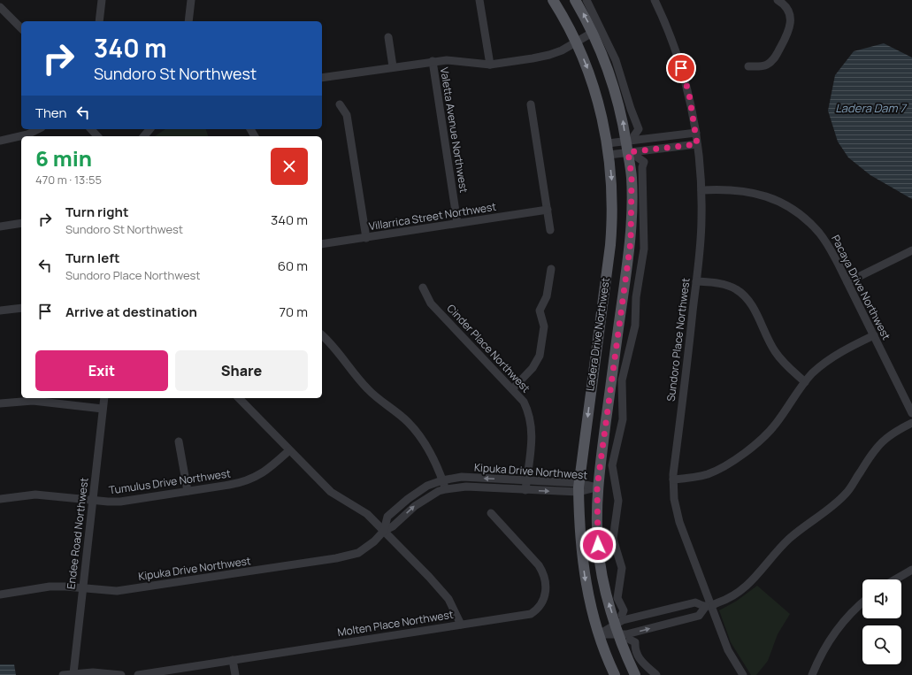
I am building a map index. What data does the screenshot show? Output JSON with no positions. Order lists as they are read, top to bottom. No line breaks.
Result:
{"streets":{"main road":["Ladera Drive Northwest"],"street":["Valetta Avenue Northwest","Villarrica Street Northwest","Pacaya Drive Northwest","Sundoro Place Northwest","Cinder Place Northwest","Kipuka Drive Northwest","Tumulus Drive Northwest","Endee Road Northwest","Molten Place Northwest"]},"crossings":[["Valetta Avenue Northwest","Villarrica Street Northwest"],["Pacaya Drive Northwest","Sundoro Place Northwest"],["Ladera Drive Northwest","Kipuka Drive Northwest"],["Cinder Place Northwest","Kipuka Drive Northwest"],["Kipuka Drive Northwest","Endee Road Northwest"],["Tumulus Drive Northwest","Endee Road Northwest"]],"water":["Ladera Dam 7"],"page":{"turn":["340 m","Sundoro St Northwest"],"then":"Then","heading":["6 min","470 m · 13:55"],"list":[{"name":"Turn right","note":"Sundoro St Northwest","value":"340 m"},{"name":"Turn left","note":"Sundoro Place Northwest","value":"60 m"},{"name":"Arrive at destination","value":"70 m"}],"buttons":["Exit","Share"]}}
